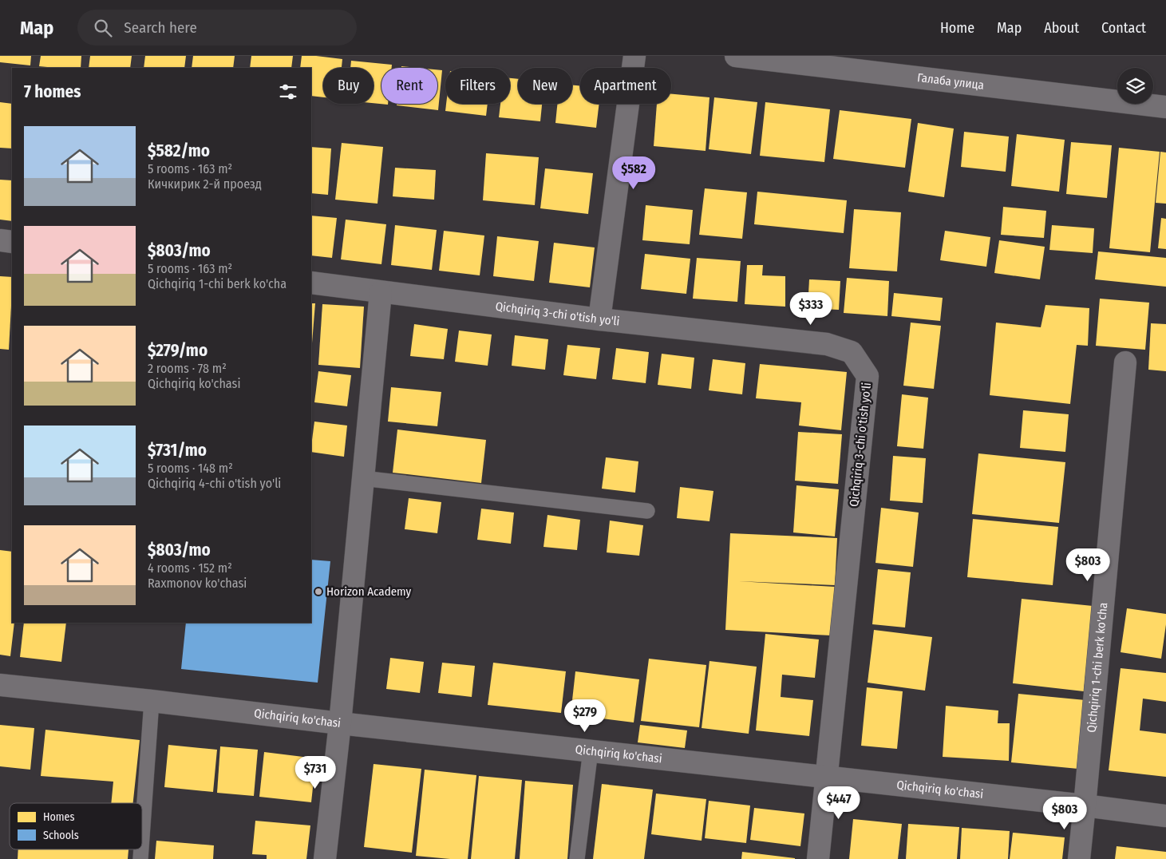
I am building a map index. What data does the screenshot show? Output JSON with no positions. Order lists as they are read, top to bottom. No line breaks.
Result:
{"streets":{"street":["Галаба улица","Qichqiriq 3-chi o'tish yo'li","Qichqiriq 1-chi berk ko'cha","Qichqiriq ko'chasi"]},"crossings":[["Qichqiriq 3-chi o'tish yo'li","Qichqiriq ko'chasi"],["Qichqiriq 1-chi berk ko'cha","Qichqiriq ko'chasi"]],"places":["Horizon Academy"],"legend":["Homes","Schools"],"page":{"header":"Map","search":"Search here","nav":["Home","Map","About","Contact"],"chip":["Buy","Rent","Filters","New","Apartment"],"heading":"7 homes","list":[{"name":"$582/mo","note":"5 rooms · 163 m² · Кичкирик 2-й проезд"},{"name":"$803/mo","note":"5 rooms · 163 m² · Qichqiriq 1-chi berk ko'cha"},{"name":"$279/mo","note":"2 rooms · 78 m² · Qichqiriq ko'chasi"},{"name":"$731/mo","note":"5 rooms · 148 m² · Qichqiriq 4-chi o'tish yo'li"},{"name":"$803/mo","note":"4 rooms · 152 m² · Raxmonov ko'chasi"}],"price":["$582","$333","$803","$279","$731","$447","$803"]}}
